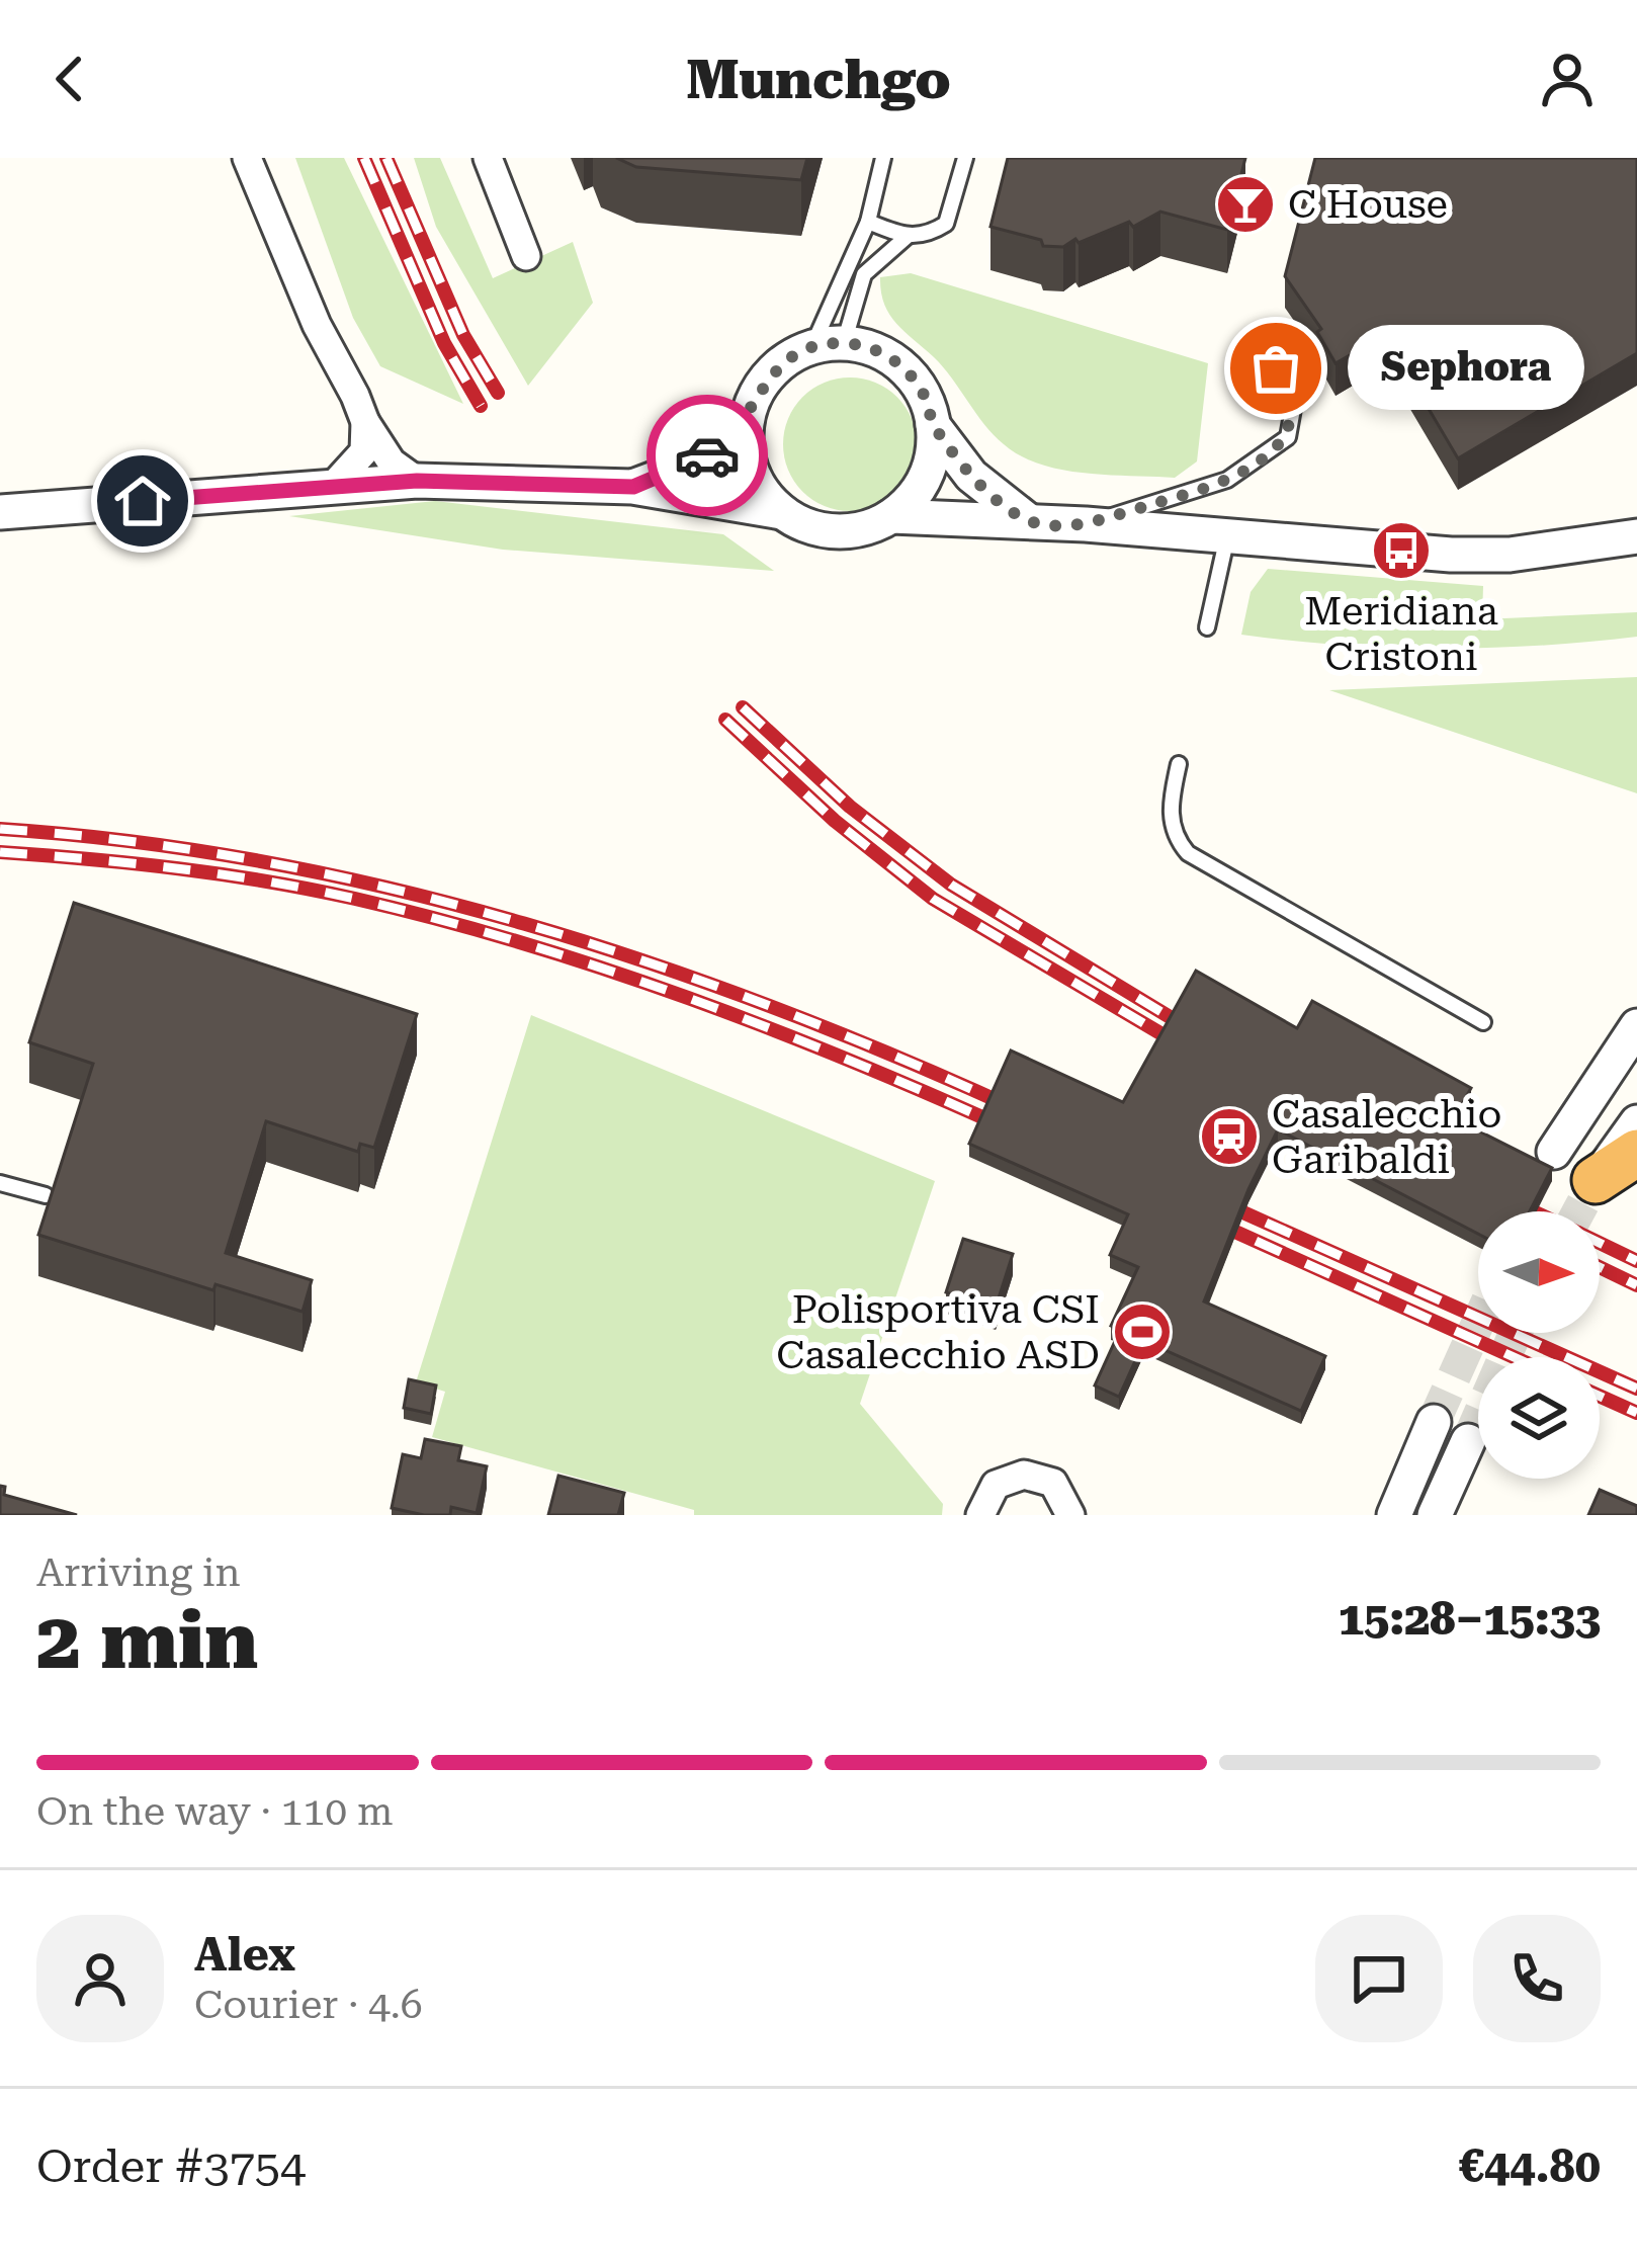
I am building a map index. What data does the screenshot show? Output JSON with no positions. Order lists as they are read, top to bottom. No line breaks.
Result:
{"places":{"bar":["C House"],"other":["Sephora"],"bus stop":["Meridiana Cristoni"],"station":["Casalecchio Garibaldi"],"sports":["Polisportiva CSI Casalecchio ASD"]},"north":"right","page":{"header":"Munchgo","bubble":"Sephora","heading":["2 min","Arriving in","15:28–15:33"],"panel":["Alex","Courier · 4.6","Order #3754","€44.80"],"bar":"On the way · 110 m"}}
